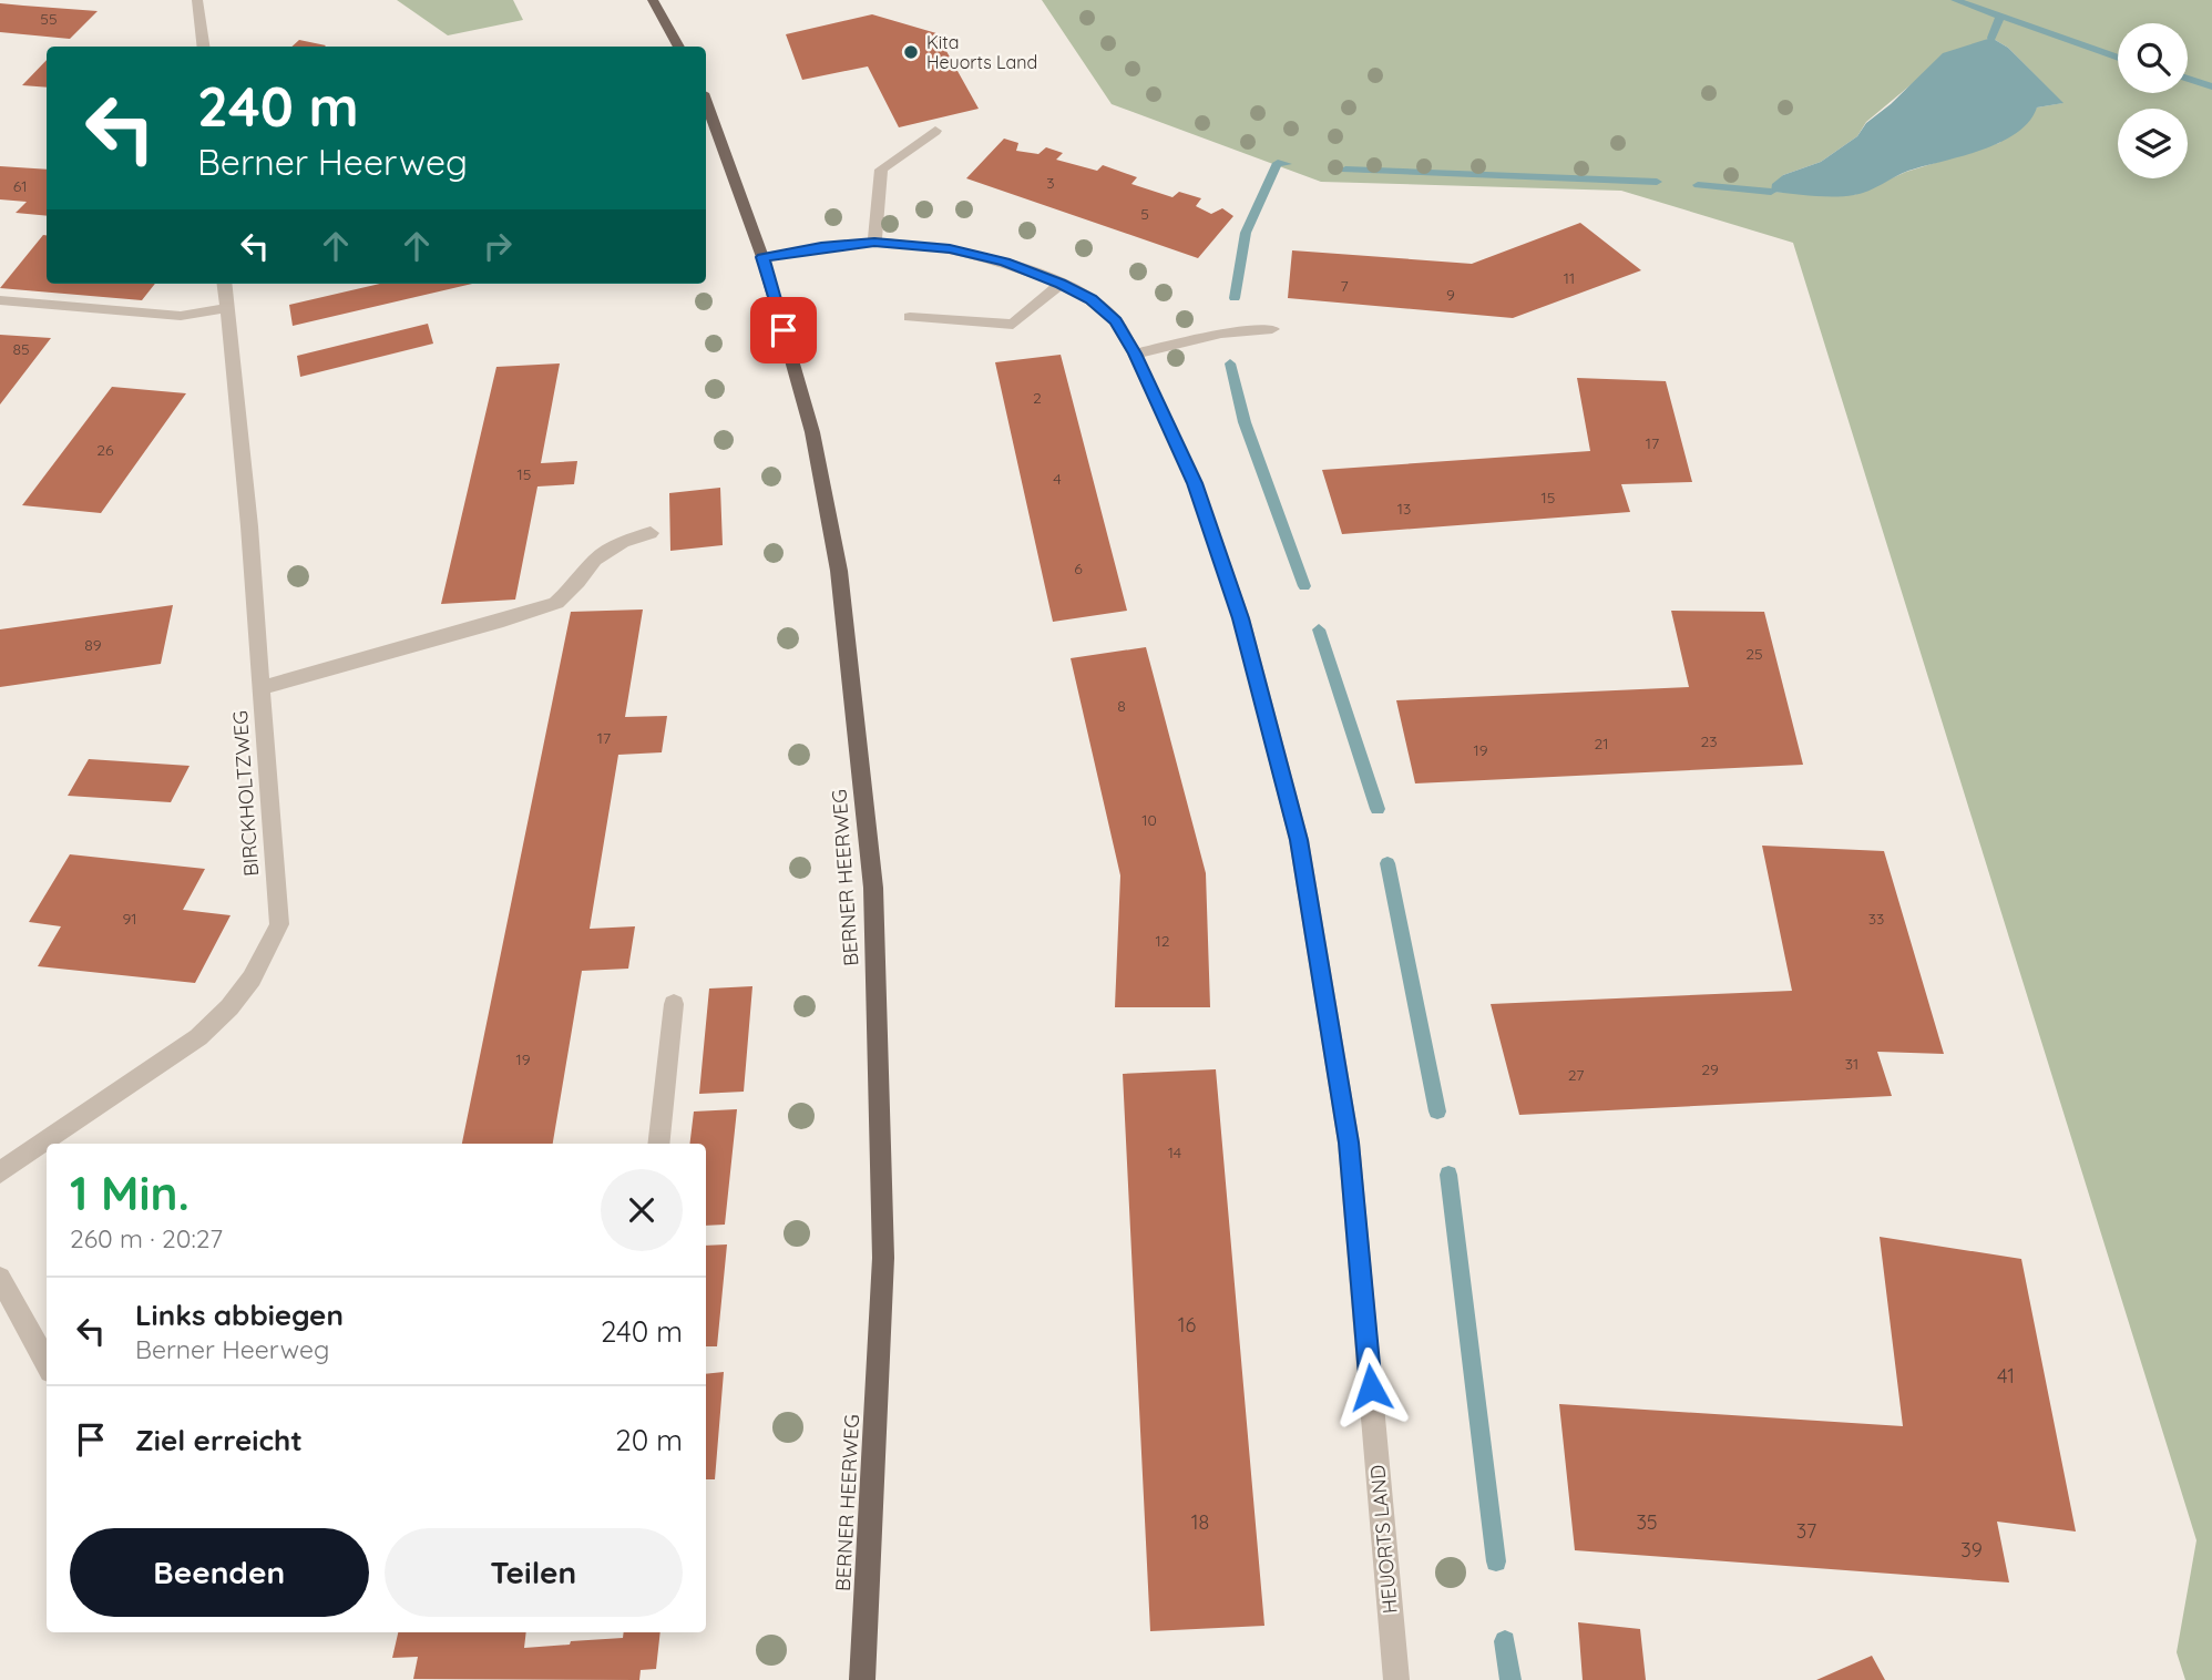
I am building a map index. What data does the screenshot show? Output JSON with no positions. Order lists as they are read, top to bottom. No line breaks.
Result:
{"streets":{"main road":["BERNER HEERWEG"],"street":["BIRCKHOLTZWEG","HEUORTS LAND"]},"crossings":[["BERNER HEERWEG","HEUORTS LAND"]],"places":["Kita Heuorts Land"],"house_numbers":["55","3","61","5","11","7","9","85","2","17","26","15","4","15","13","6","89","25","8","17","23","21","19","10","91","33","12","19","31","29","27","14","16","41","18","35","37","39"],"page":{"turn":["240 m","Berner Heerweg"],"heading":["1 Min.","260 m · 20:27"],"list":[{"name":"Links abbiegen","note":"Berner Heerweg","value":"240 m"},{"name":"Ziel erreicht","value":"20 m"}],"buttons":["Beenden","Teilen"]}}
